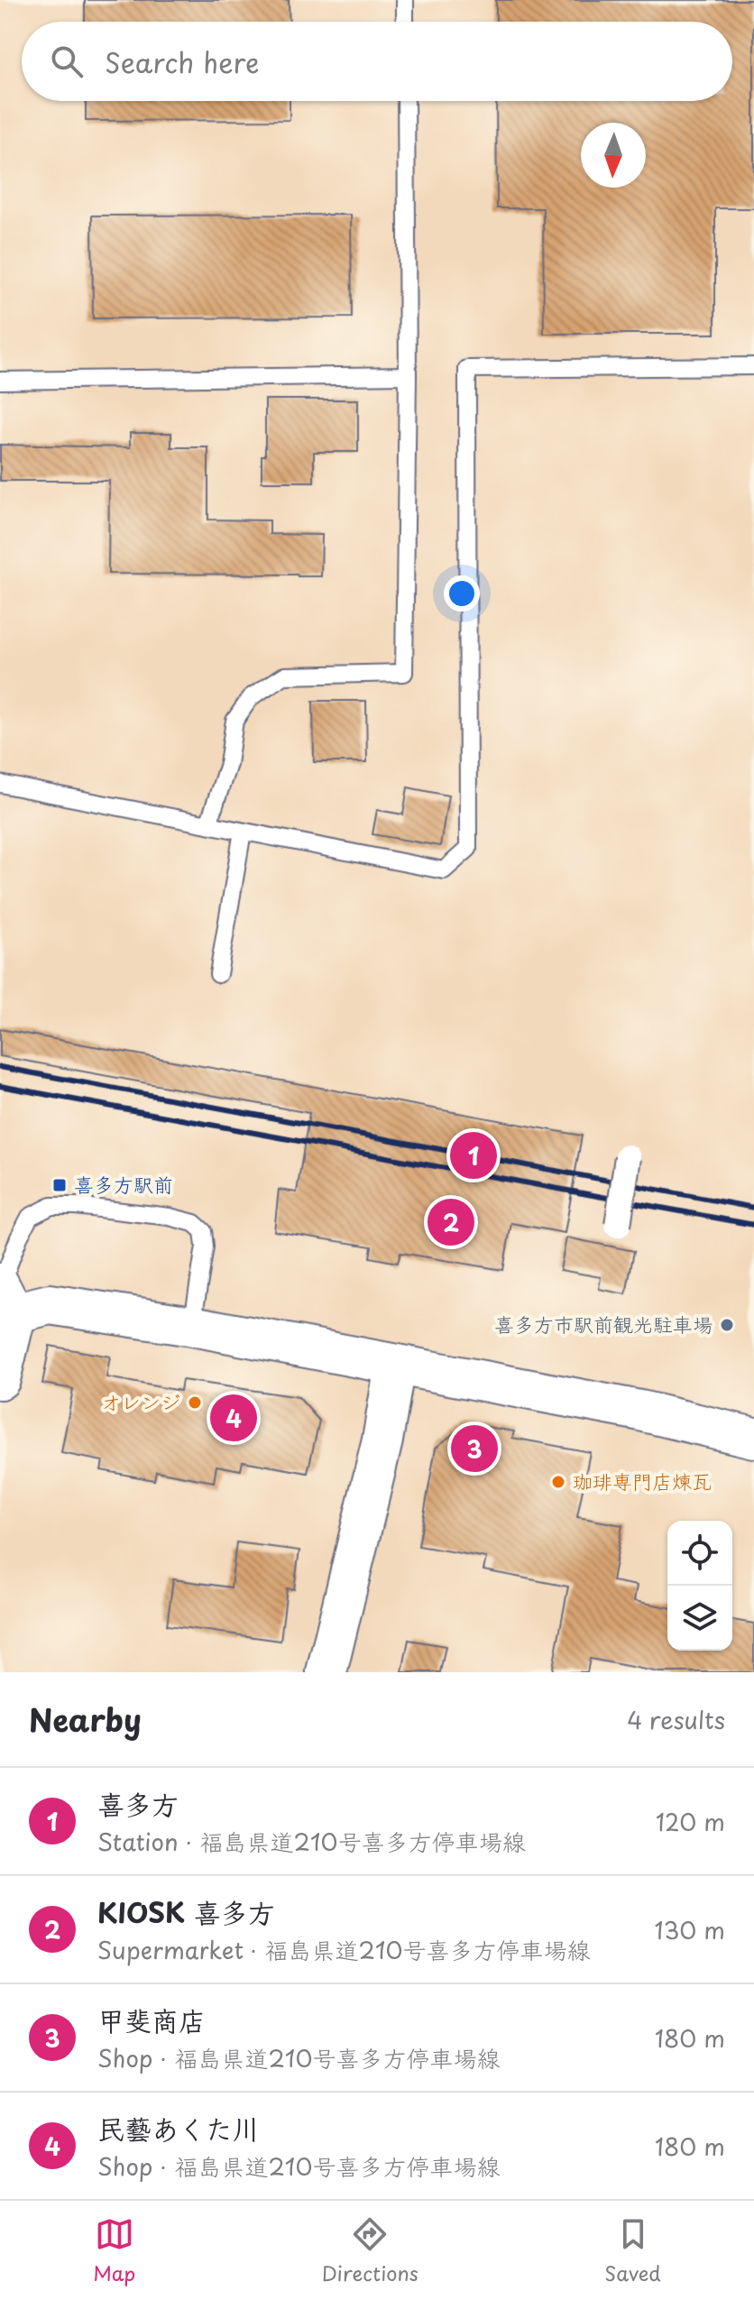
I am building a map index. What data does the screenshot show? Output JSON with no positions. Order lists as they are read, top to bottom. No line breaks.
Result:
{"places":{"transit":["喜多方駅前"],"other":["喜多方市駅前観光駐車場","オレンジ","珈琲専門店煉瓦"]},"north":"bottom","page":{"search":"Search here","pins":["1","2","4","3"],"heading":["Nearby","4 results"],"list":[{"mark":"1","name":"喜多方","note":"Station · 福島県道210号喜多方停車場線","value":"120 m"},{"mark":"2","name":"KIOSK 喜多方","note":"Supermarket · 福島県道210号喜多方停車場線","value":"130 m"},{"mark":"3","name":"甲斐商店","note":"Shop · 福島県道210号喜多方停車場線","value":"180 m"},{"mark":"4","name":"民藝あくた川","note":"Shop · 福島県道210号喜多方停車場線","value":"180 m"}],"nav":["Map","Directions","Saved"]}}
